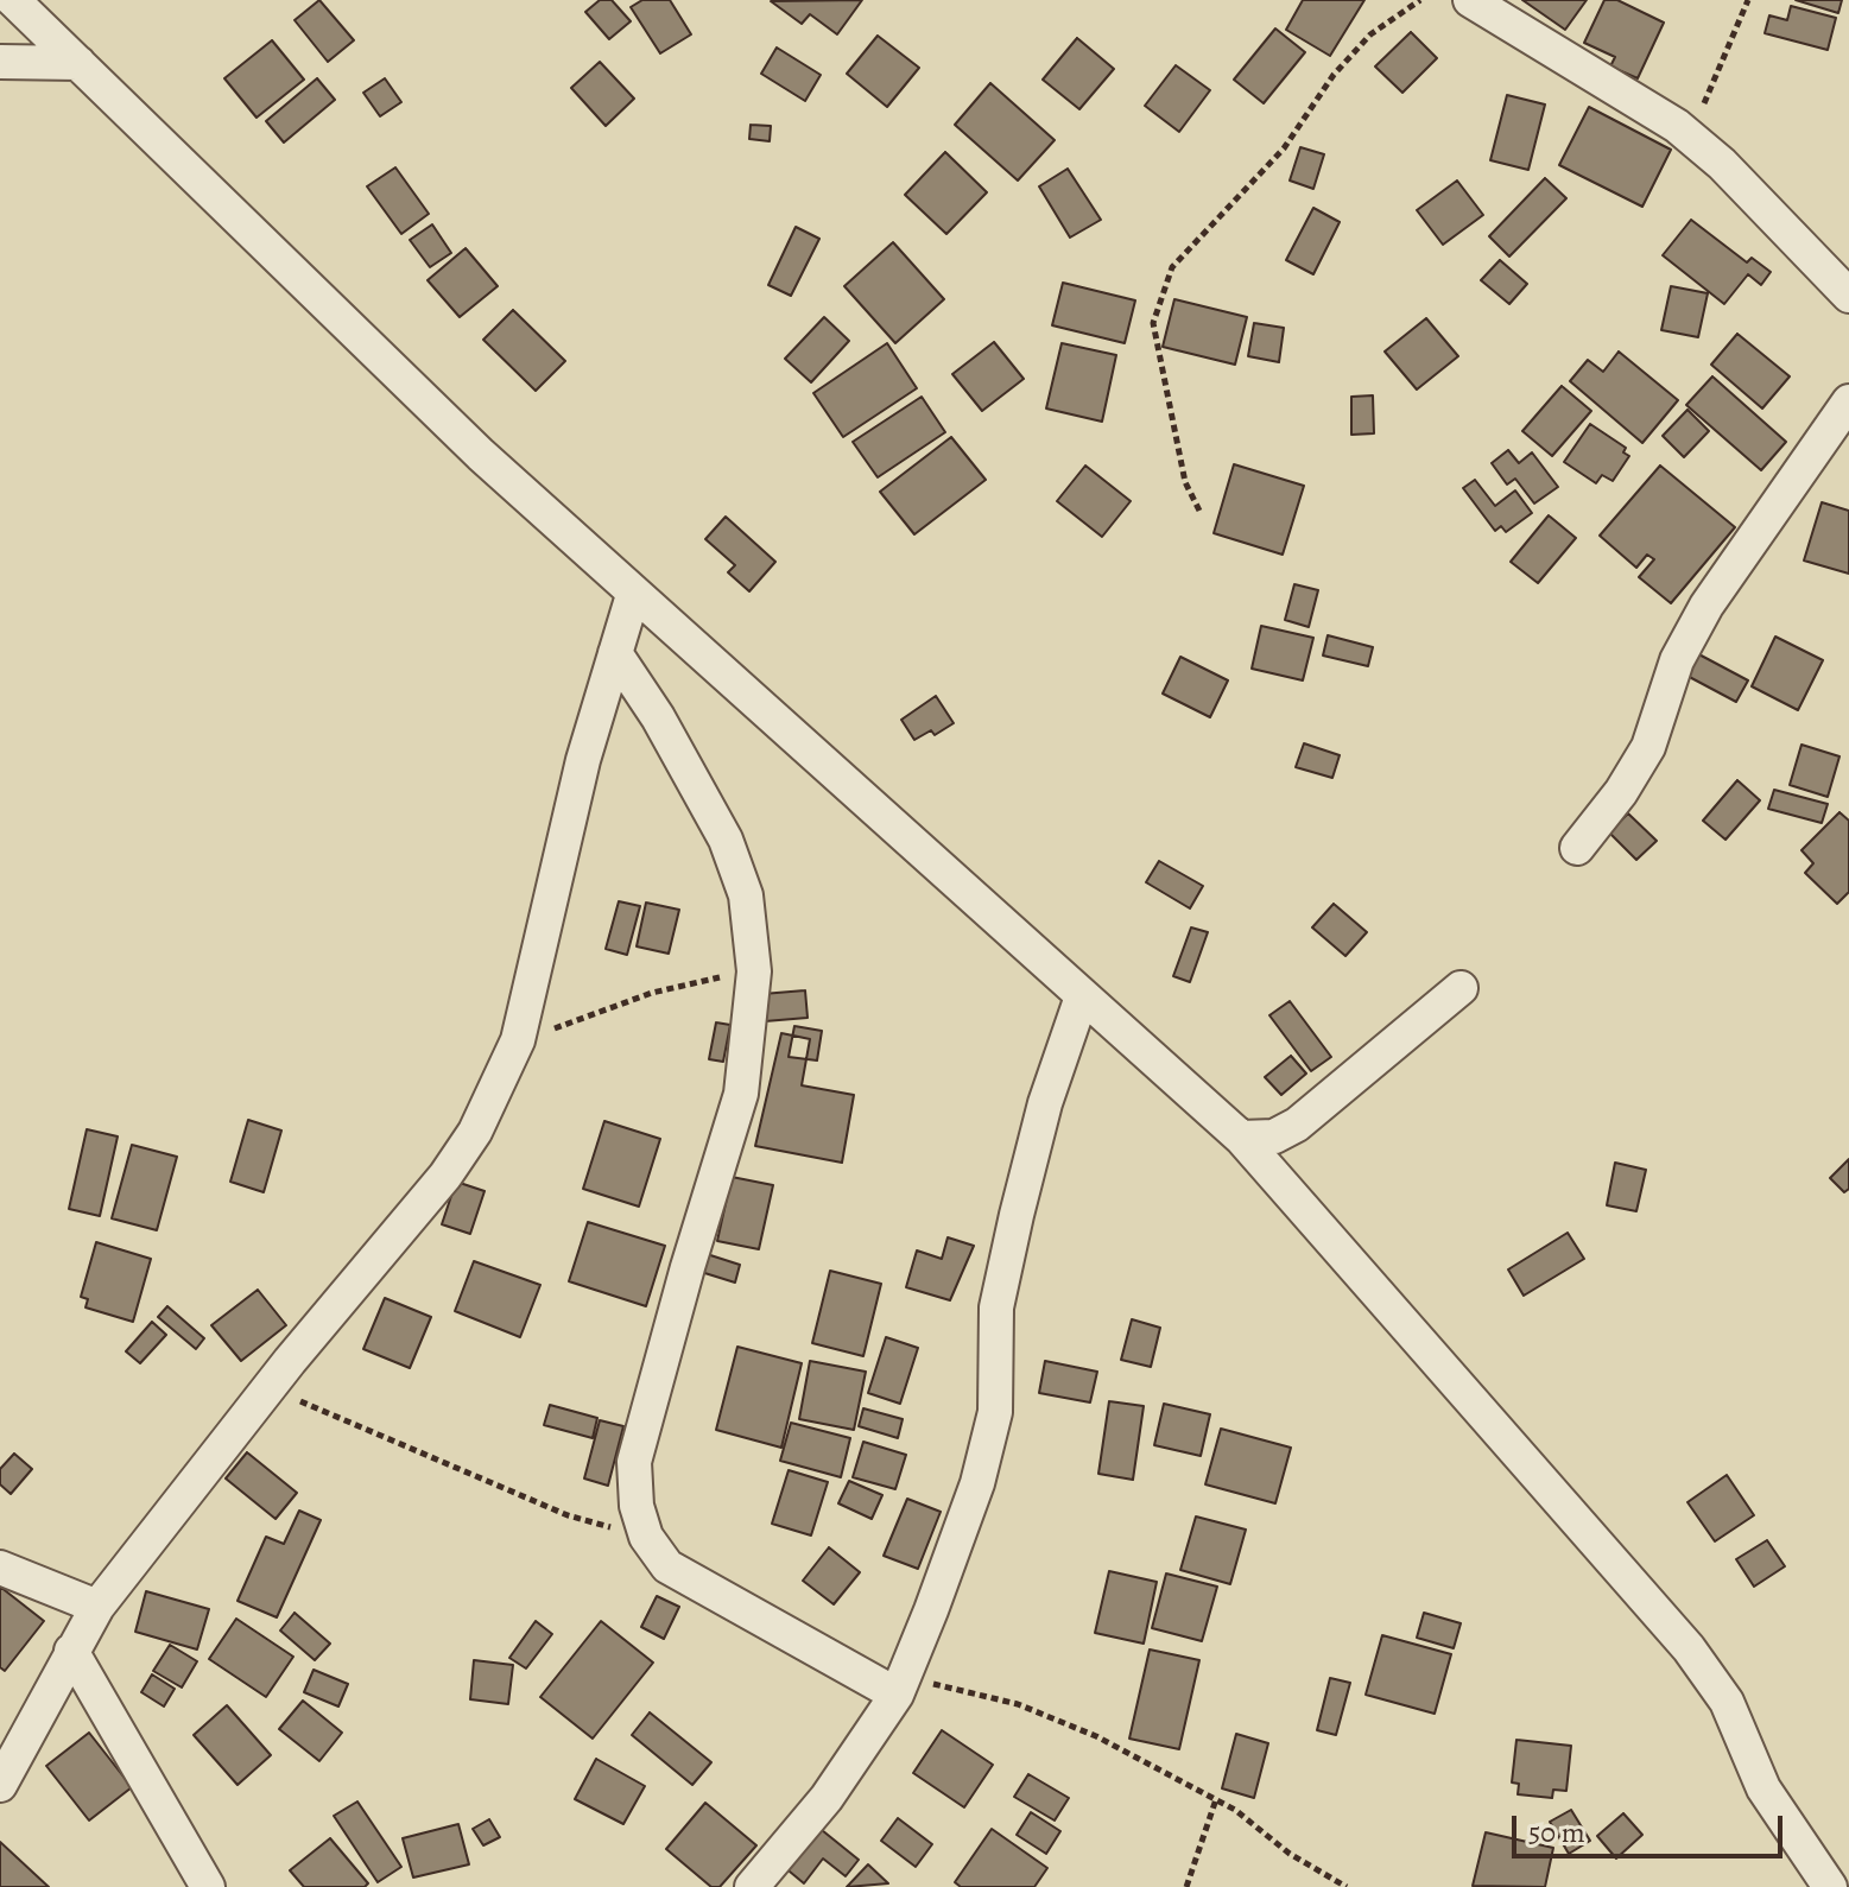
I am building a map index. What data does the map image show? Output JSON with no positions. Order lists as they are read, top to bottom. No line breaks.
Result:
{"scale_bar":"50 m"}
